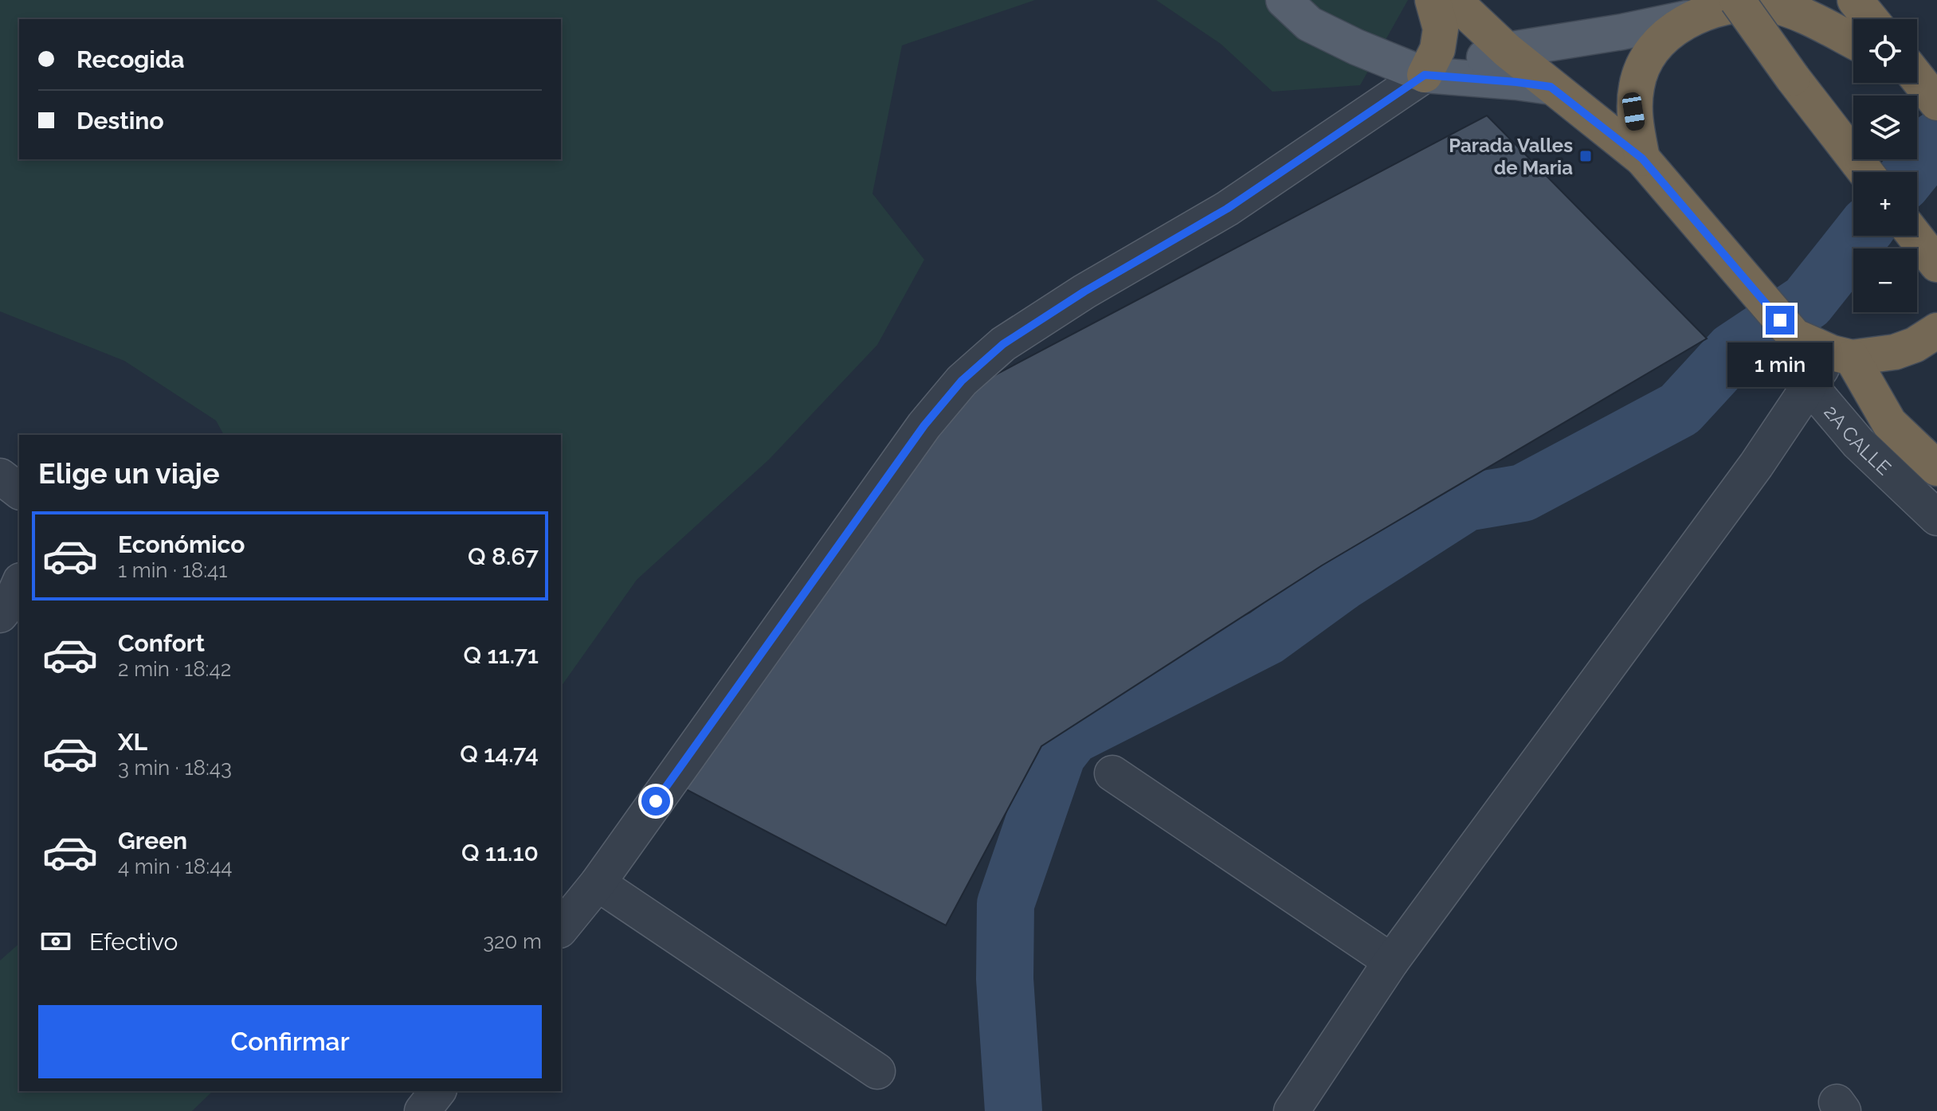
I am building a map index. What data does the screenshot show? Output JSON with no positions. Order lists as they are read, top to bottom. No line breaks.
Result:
{"streets":{"street":["2A CALLE"]},"places":{"transit":["Parada Valles de Maria"]},"page":{"map_buttons":["+","−"],"banner":["Recogida","Destino"],"bubble":"1 min","heading":"Elige un viaje","list":[{"name":"Económico","note":"1 min · 18:41","value":"Q 8.67"},{"name":"Confort","note":"2 min · 18:42","value":"Q 11.71"},{"name":"XL","note":"3 min · 18:43","value":"Q 14.74"},{"name":"Green","note":"4 min · 18:44","value":"Q 11.10"}],"pay":["Efectivo","320 m"],"buttons":"Confirmar"}}
